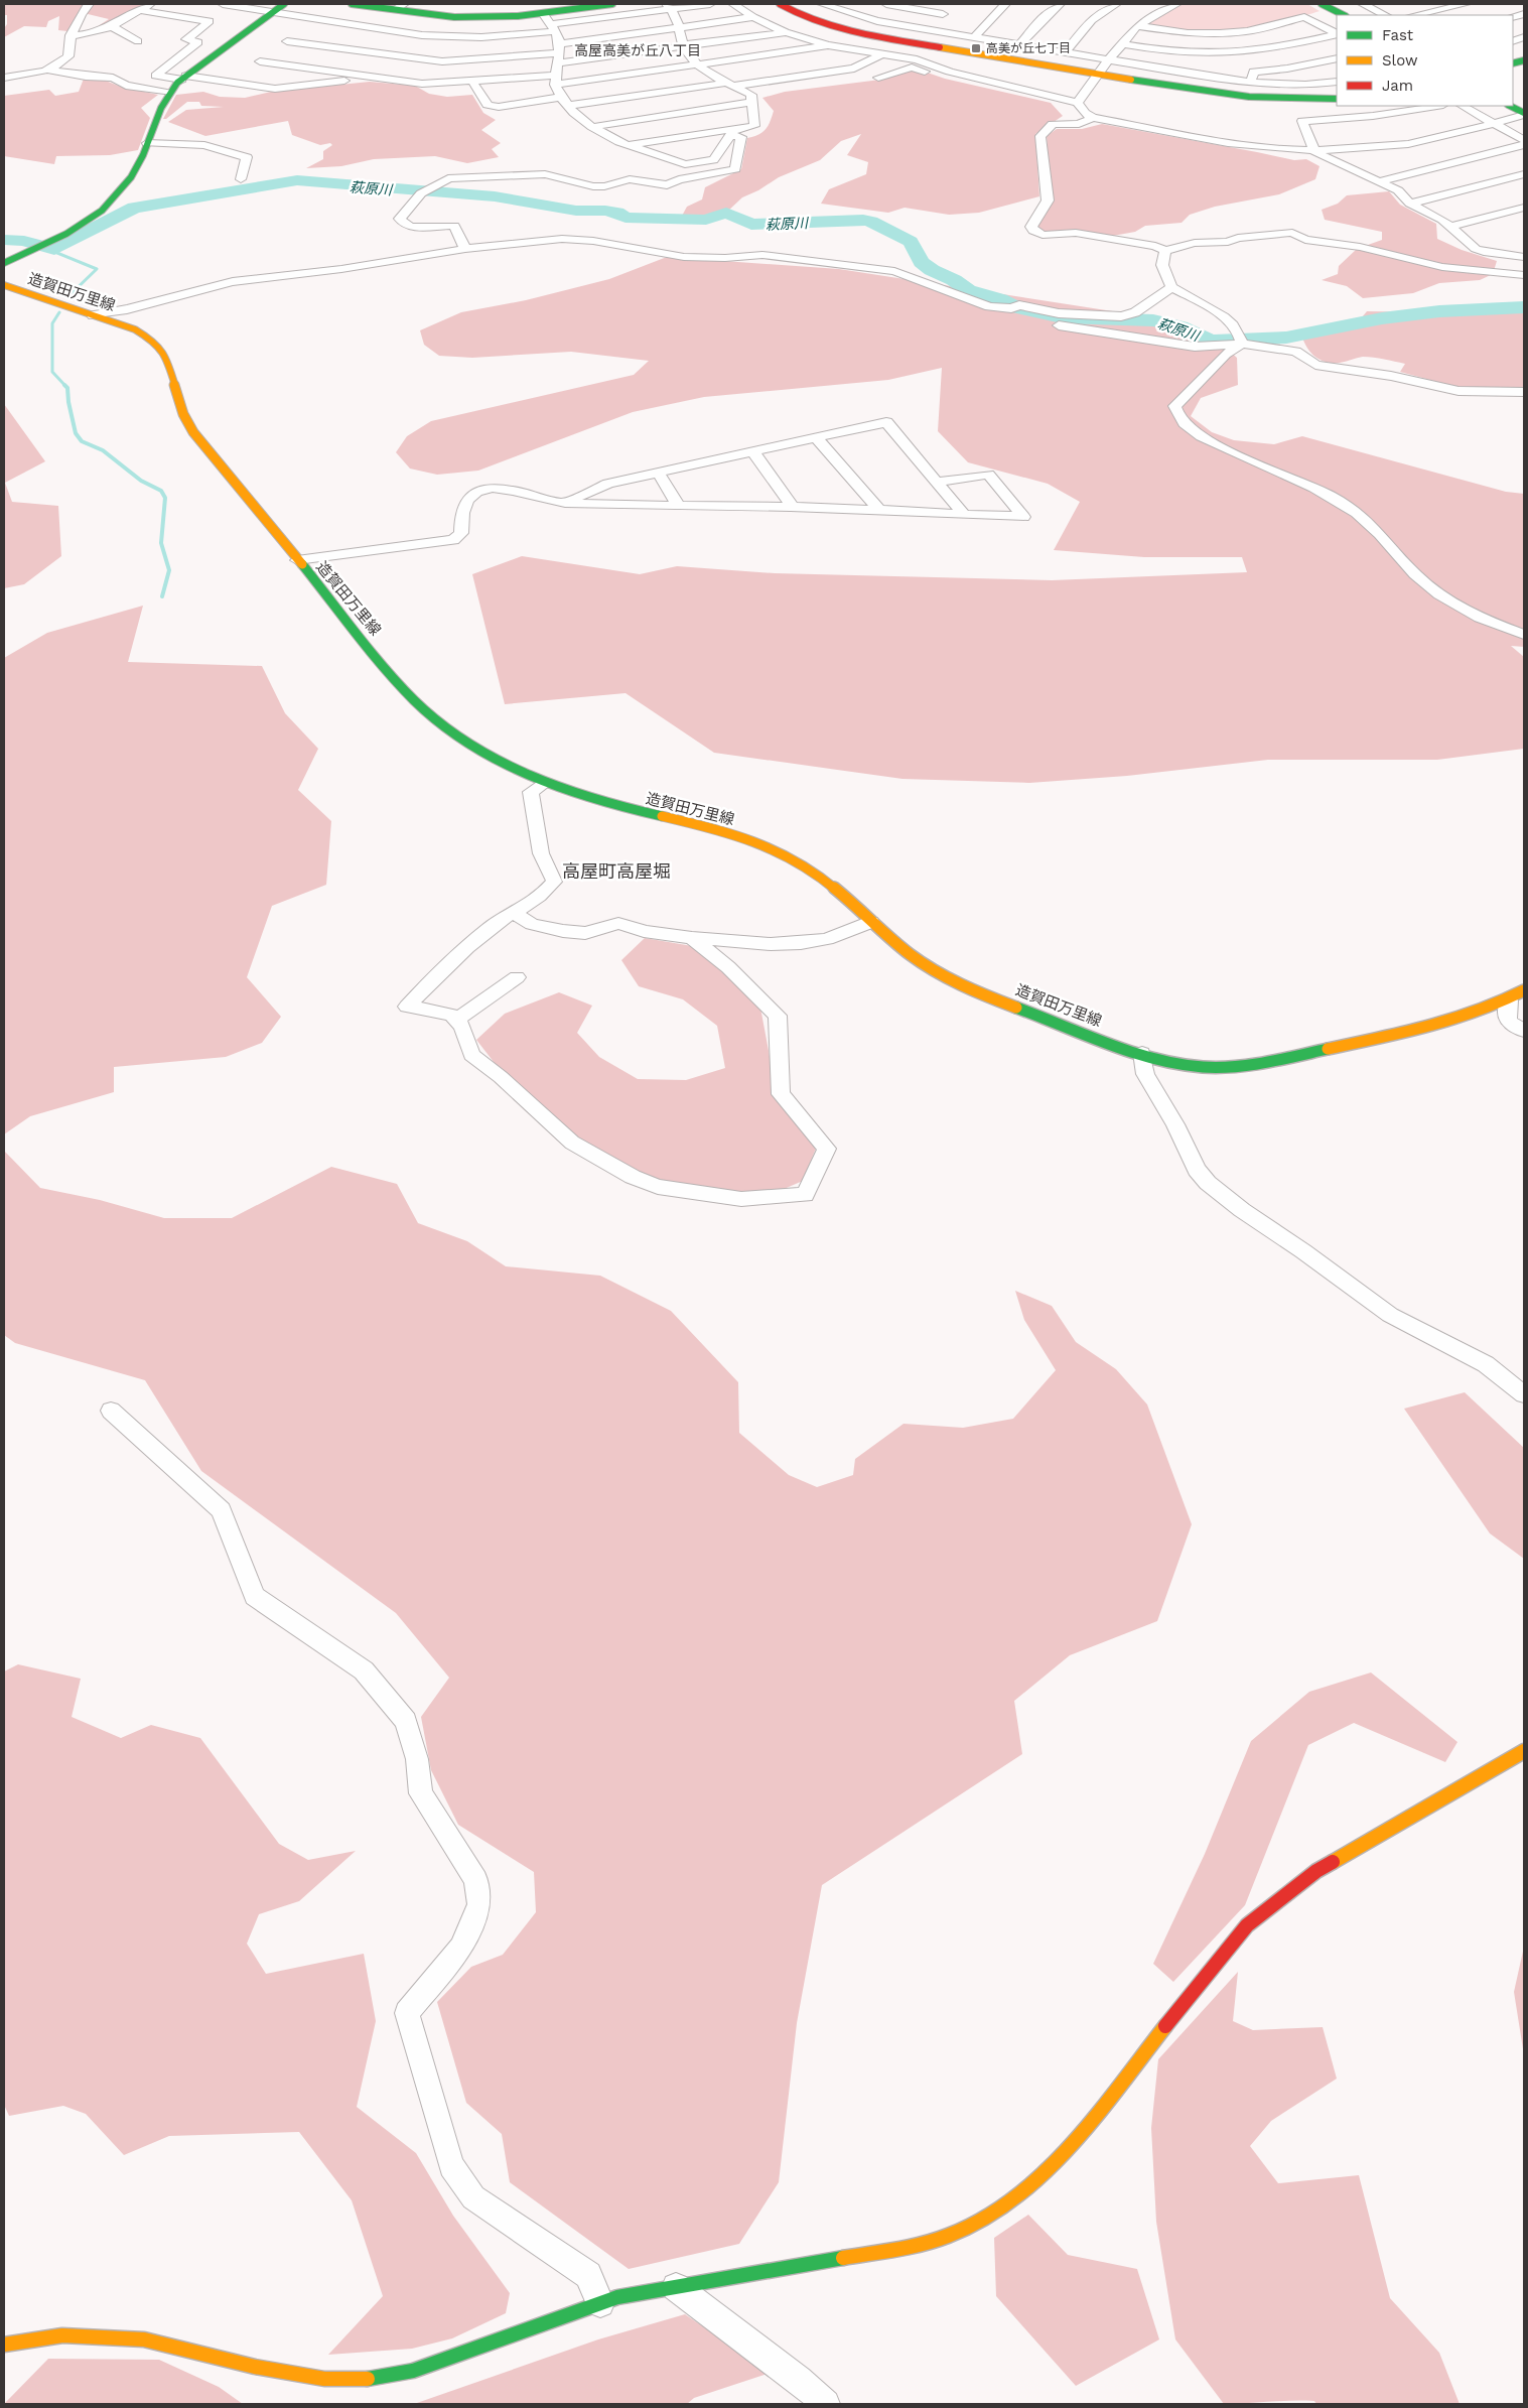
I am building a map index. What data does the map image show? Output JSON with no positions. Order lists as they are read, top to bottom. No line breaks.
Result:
{"streets":{"street":["造賀田万里線"]},"districts":["高屋高美が丘八丁目","高屋町高屋堀"],"water":["萩原川"],"places":{"transit":["高美が丘七丁目"]},"legend":["Fast","Slow","Jam"]}
